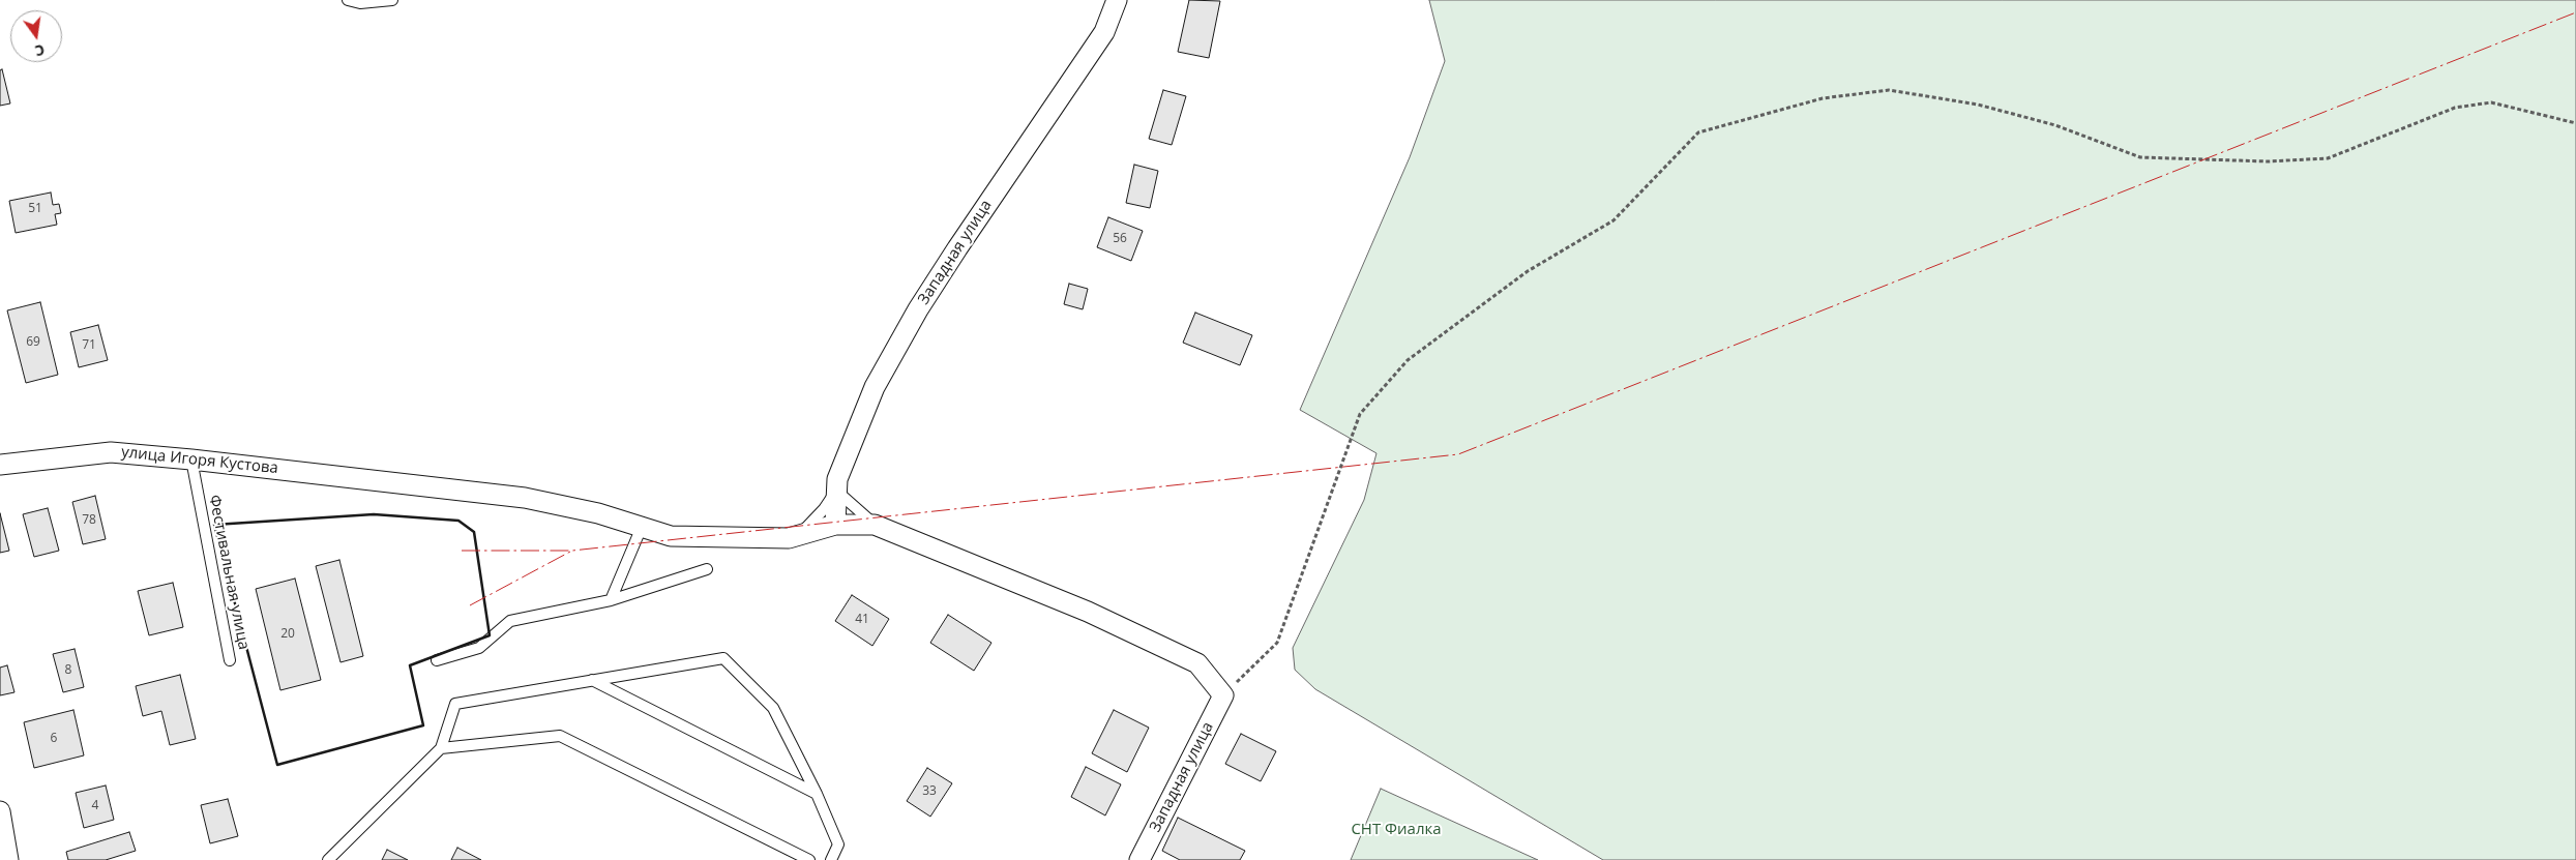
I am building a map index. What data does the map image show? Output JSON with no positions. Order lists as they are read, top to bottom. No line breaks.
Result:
{"streets":{"street":["Западная улица","улица Игоря Кустова"],"lane":["Фестивальная улица"]},"crossings":[["Западная улица","улица Игоря Кустова"],["улица Игоря Кустова","Фестивальная улица"]],"parks":["СНТ Фиалка"],"house_numbers":["51","56","69","71","78","41","20","8","6","33","4"],"north":"bottom"}
